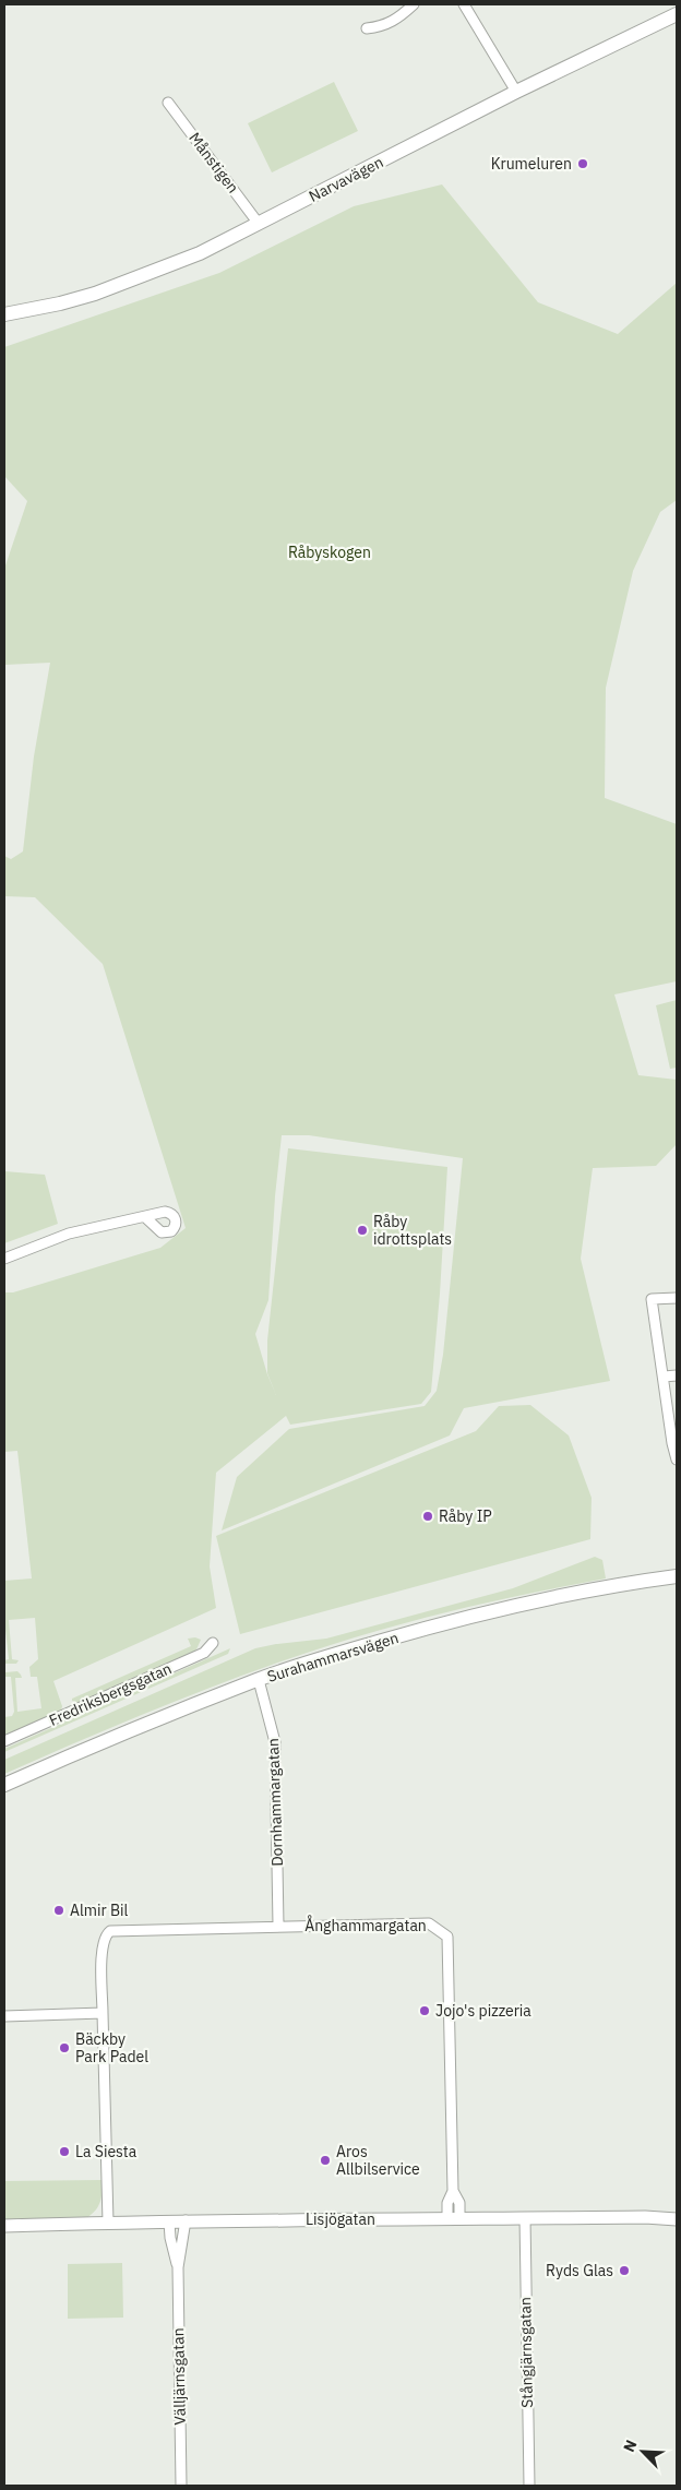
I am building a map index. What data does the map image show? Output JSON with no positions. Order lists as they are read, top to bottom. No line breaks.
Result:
{"streets":{"main road":["Narvavägen","Surahammarsvägen"],"street":["Månstigen","Fredriksbergsgatan","Dornhammargatan","Ånghammargatan","Lisjögatan","Stångjärnsgatan","Välljärnsgatan"]},"crossings":[["Månstigen","Narvavägen"],["Surahammarsvägen","Dornhammargatan"],["Dornhammargatan","Ånghammargatan"],["Ånghammargatan","Lisjögatan"],["Lisjögatan","Stångjärnsgatan"],["Lisjögatan","Välljärnsgatan"]],"parks":["Råbyskogen"],"places":["Krumeluren","Råby idrottsplats","Råby IP","Almir Bil","Jojo's pizzeria","Bäckby Park Padel","La Siesta","Aros Allbilservice","Ryds Glas"],"north":"top left"}
